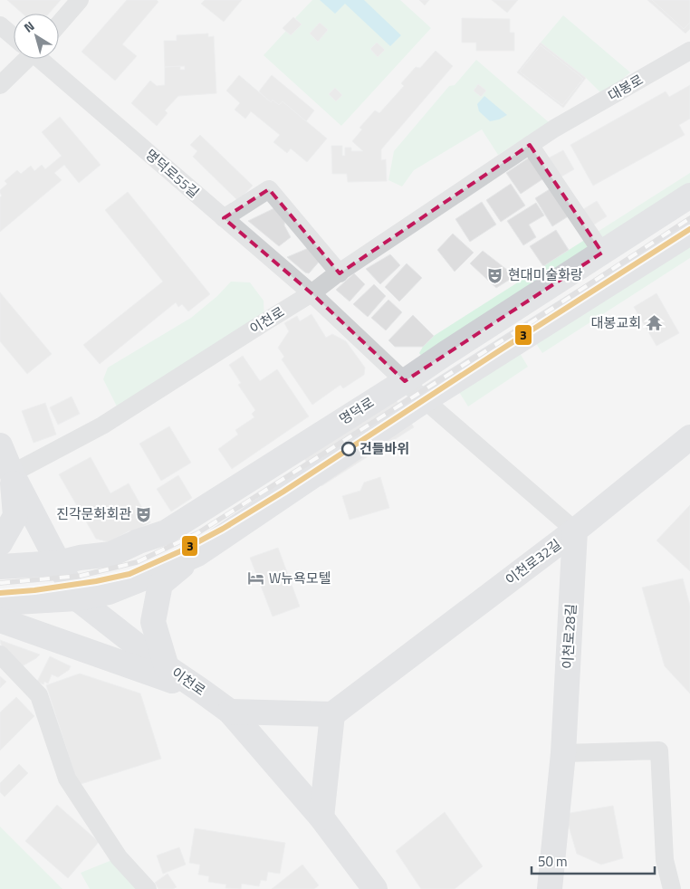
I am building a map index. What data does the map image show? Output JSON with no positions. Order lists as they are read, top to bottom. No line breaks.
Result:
{"streets":{"main road":["이천로","명덕로","이천로32길","이천로28길"],"street":["대봉로","명덕로55길"]},"crossings":[["명덕로55길","이천로"],["명덕로55길","명덕로"],["명덕로55길","이천로32길"],["이천로","명덕로"],["명덕로","이천로32길"],["이천로32길","이천로28길"]],"places":{"theatre":["현대미술화랑","진각문화회관"],"temple":["대봉교회"],"other":["건들바위"],"hotel":["W뉴욕모텔"]},"lines":["transit line 3"],"scale_bar":"50 m","north":"top left"}
